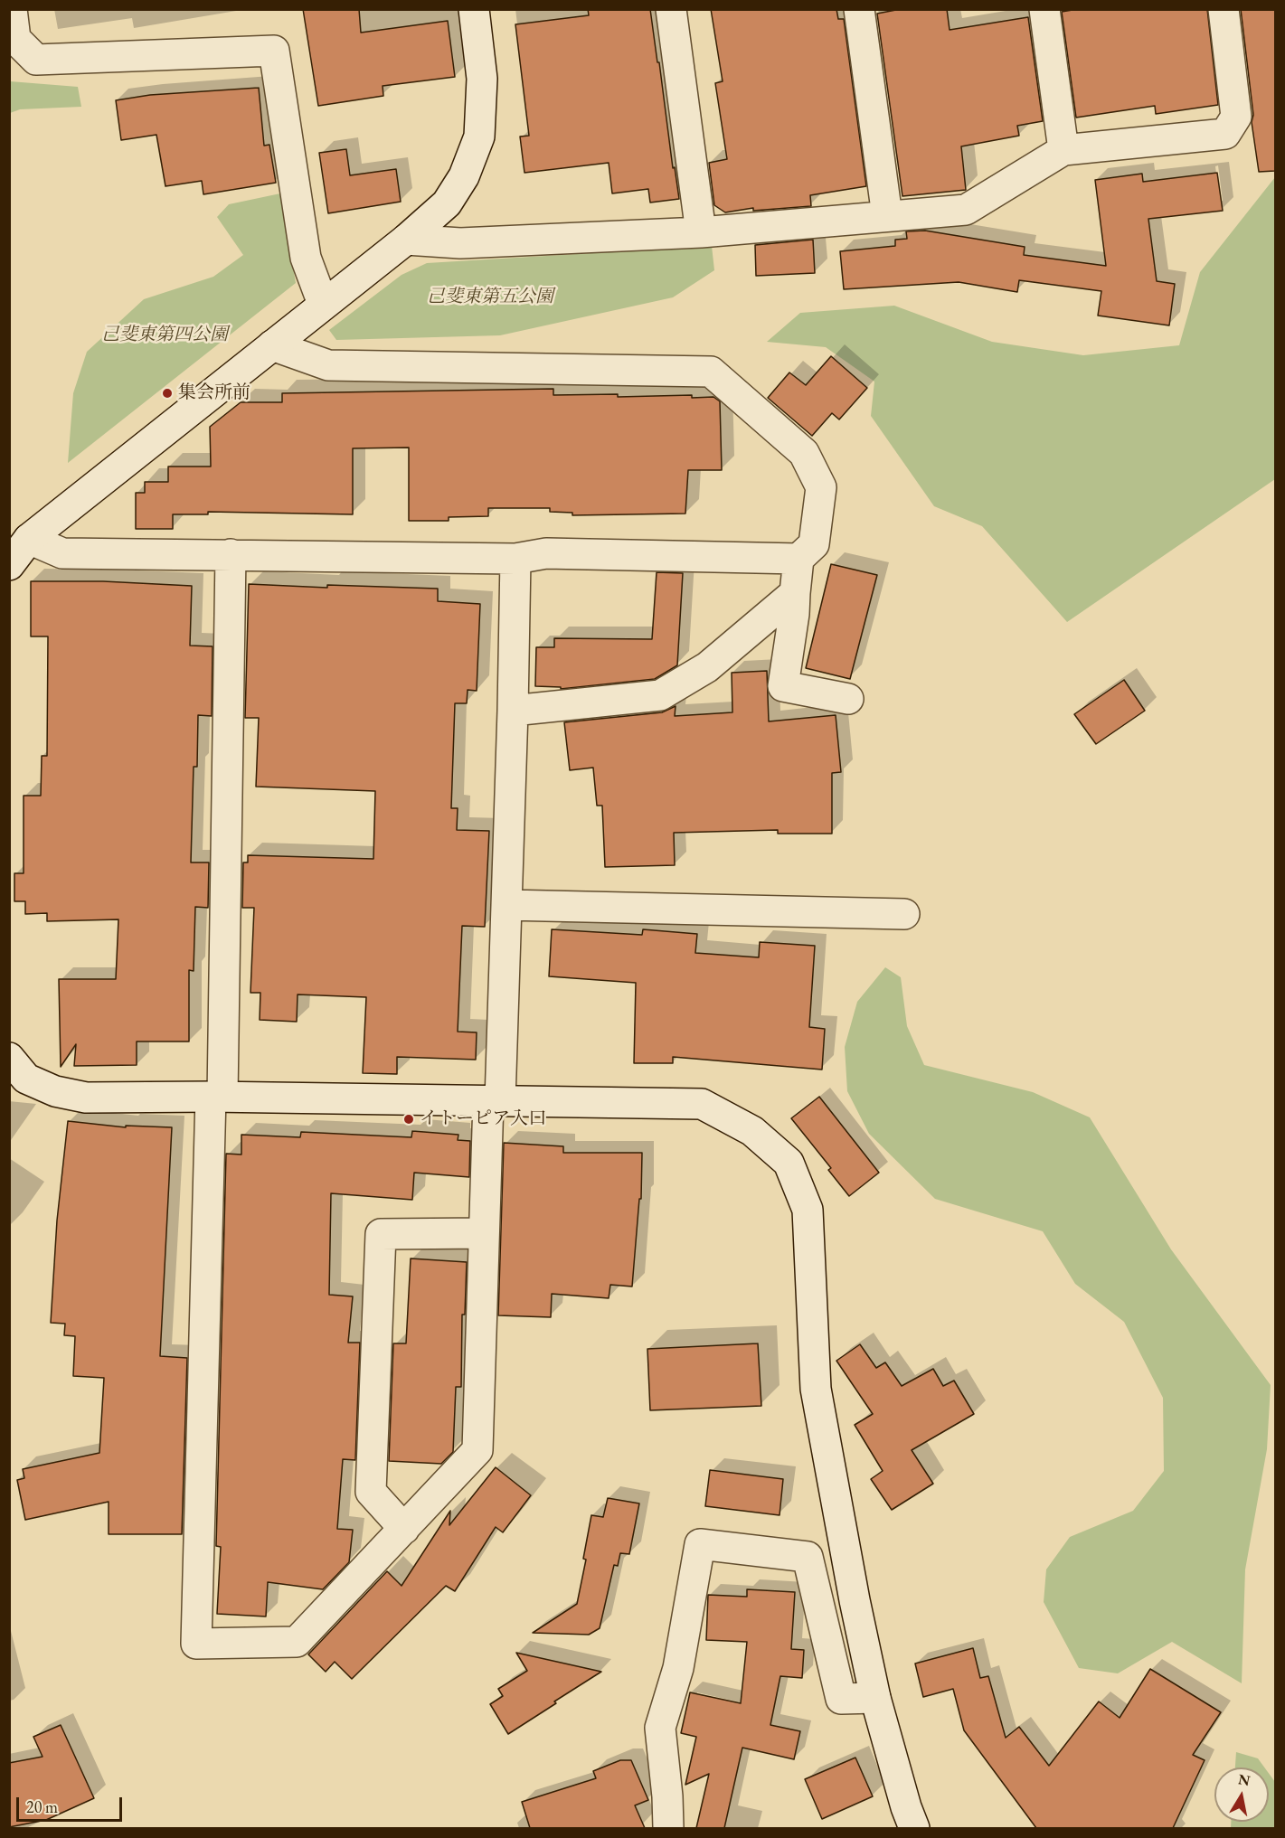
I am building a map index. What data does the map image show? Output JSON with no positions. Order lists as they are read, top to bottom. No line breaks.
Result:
{"parks":["己斐東第五公園","己斐東第四公園"],"places":["集会所前","イトーピア入口"],"scale_bar":"20 m","north":"top"}
